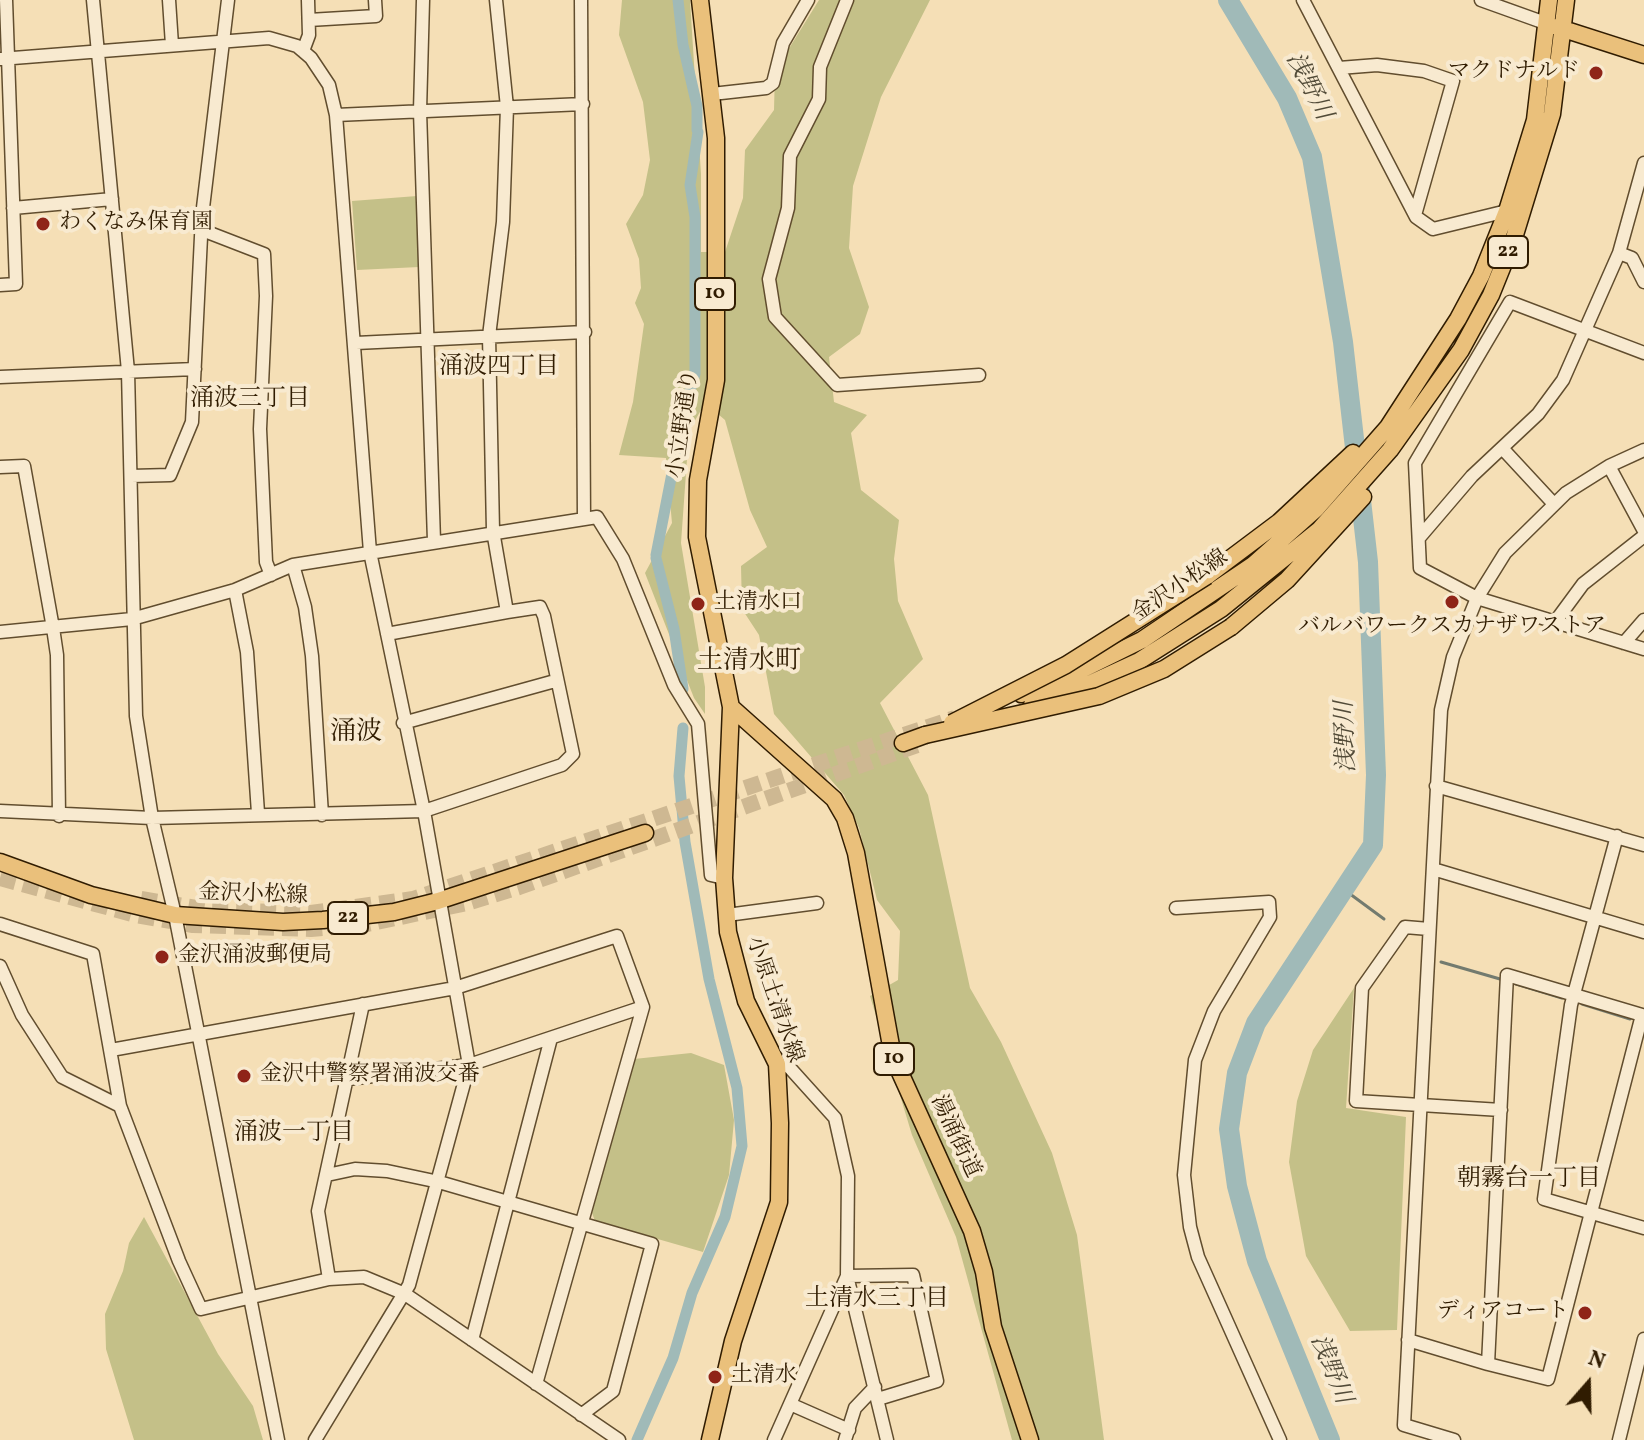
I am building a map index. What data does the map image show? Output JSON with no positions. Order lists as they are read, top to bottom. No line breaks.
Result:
{"streets":{"main road":["22","10","小立野通り","金沢小松線","小原土清水線","湯涌街道"]},"crossings":[["22","金沢小松線"],["小立野通り","小原土清水線"],["小立野通り","湯涌街道"],["小原土清水線","湯涌街道"]],"districts":["涌波四丁目","涌波三丁目","土清水町","涌波","涌波一丁目","朝霧台一丁目","土清水三丁目"],"water":["浅野川"],"places":["マクドナルド","わくなみ保育園","バルバワークスカナザワストア","土清水口","金沢涌波郵便局","金沢中警察署涌波交番","ディアコート","土清水"],"north":"top"}
